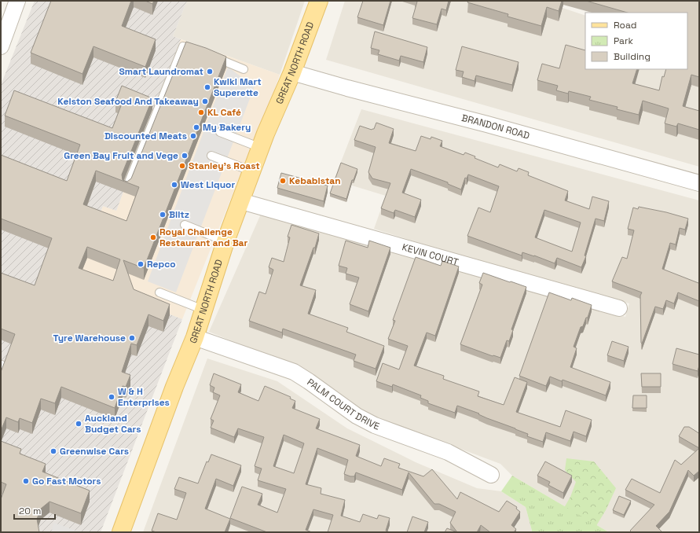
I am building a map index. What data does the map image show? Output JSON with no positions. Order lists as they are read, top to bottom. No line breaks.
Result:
{"streets":{"main road":["GREAT NORTH ROAD"],"street":["BRANDON ROAD","KEVIN COURT","PALM COURT DRIVE"]},"crossings":[["GREAT NORTH ROAD","BRANDON ROAD"],["GREAT NORTH ROAD","KEVIN COURT"],["GREAT NORTH ROAD","PALM COURT DRIVE"]],"places":["Smart Laundromat","Kwiki Mart Superette","Kelston Seafood And Takeaway","KL Café","My Bakery","Discounted Meats","Green Bay Fruit and Vege","Stanley's Roast","Kebabistan","West Liquor","Blitz","Royal Challenge Restaurant and Bar","Repco","Tyre Warehouse","W & H Enterprises","Auckland Budget Cars","Greenwise Cars","Go Fast Motors"],"legend":["Road","Park","Building"],"scale_bar":"20 m"}
